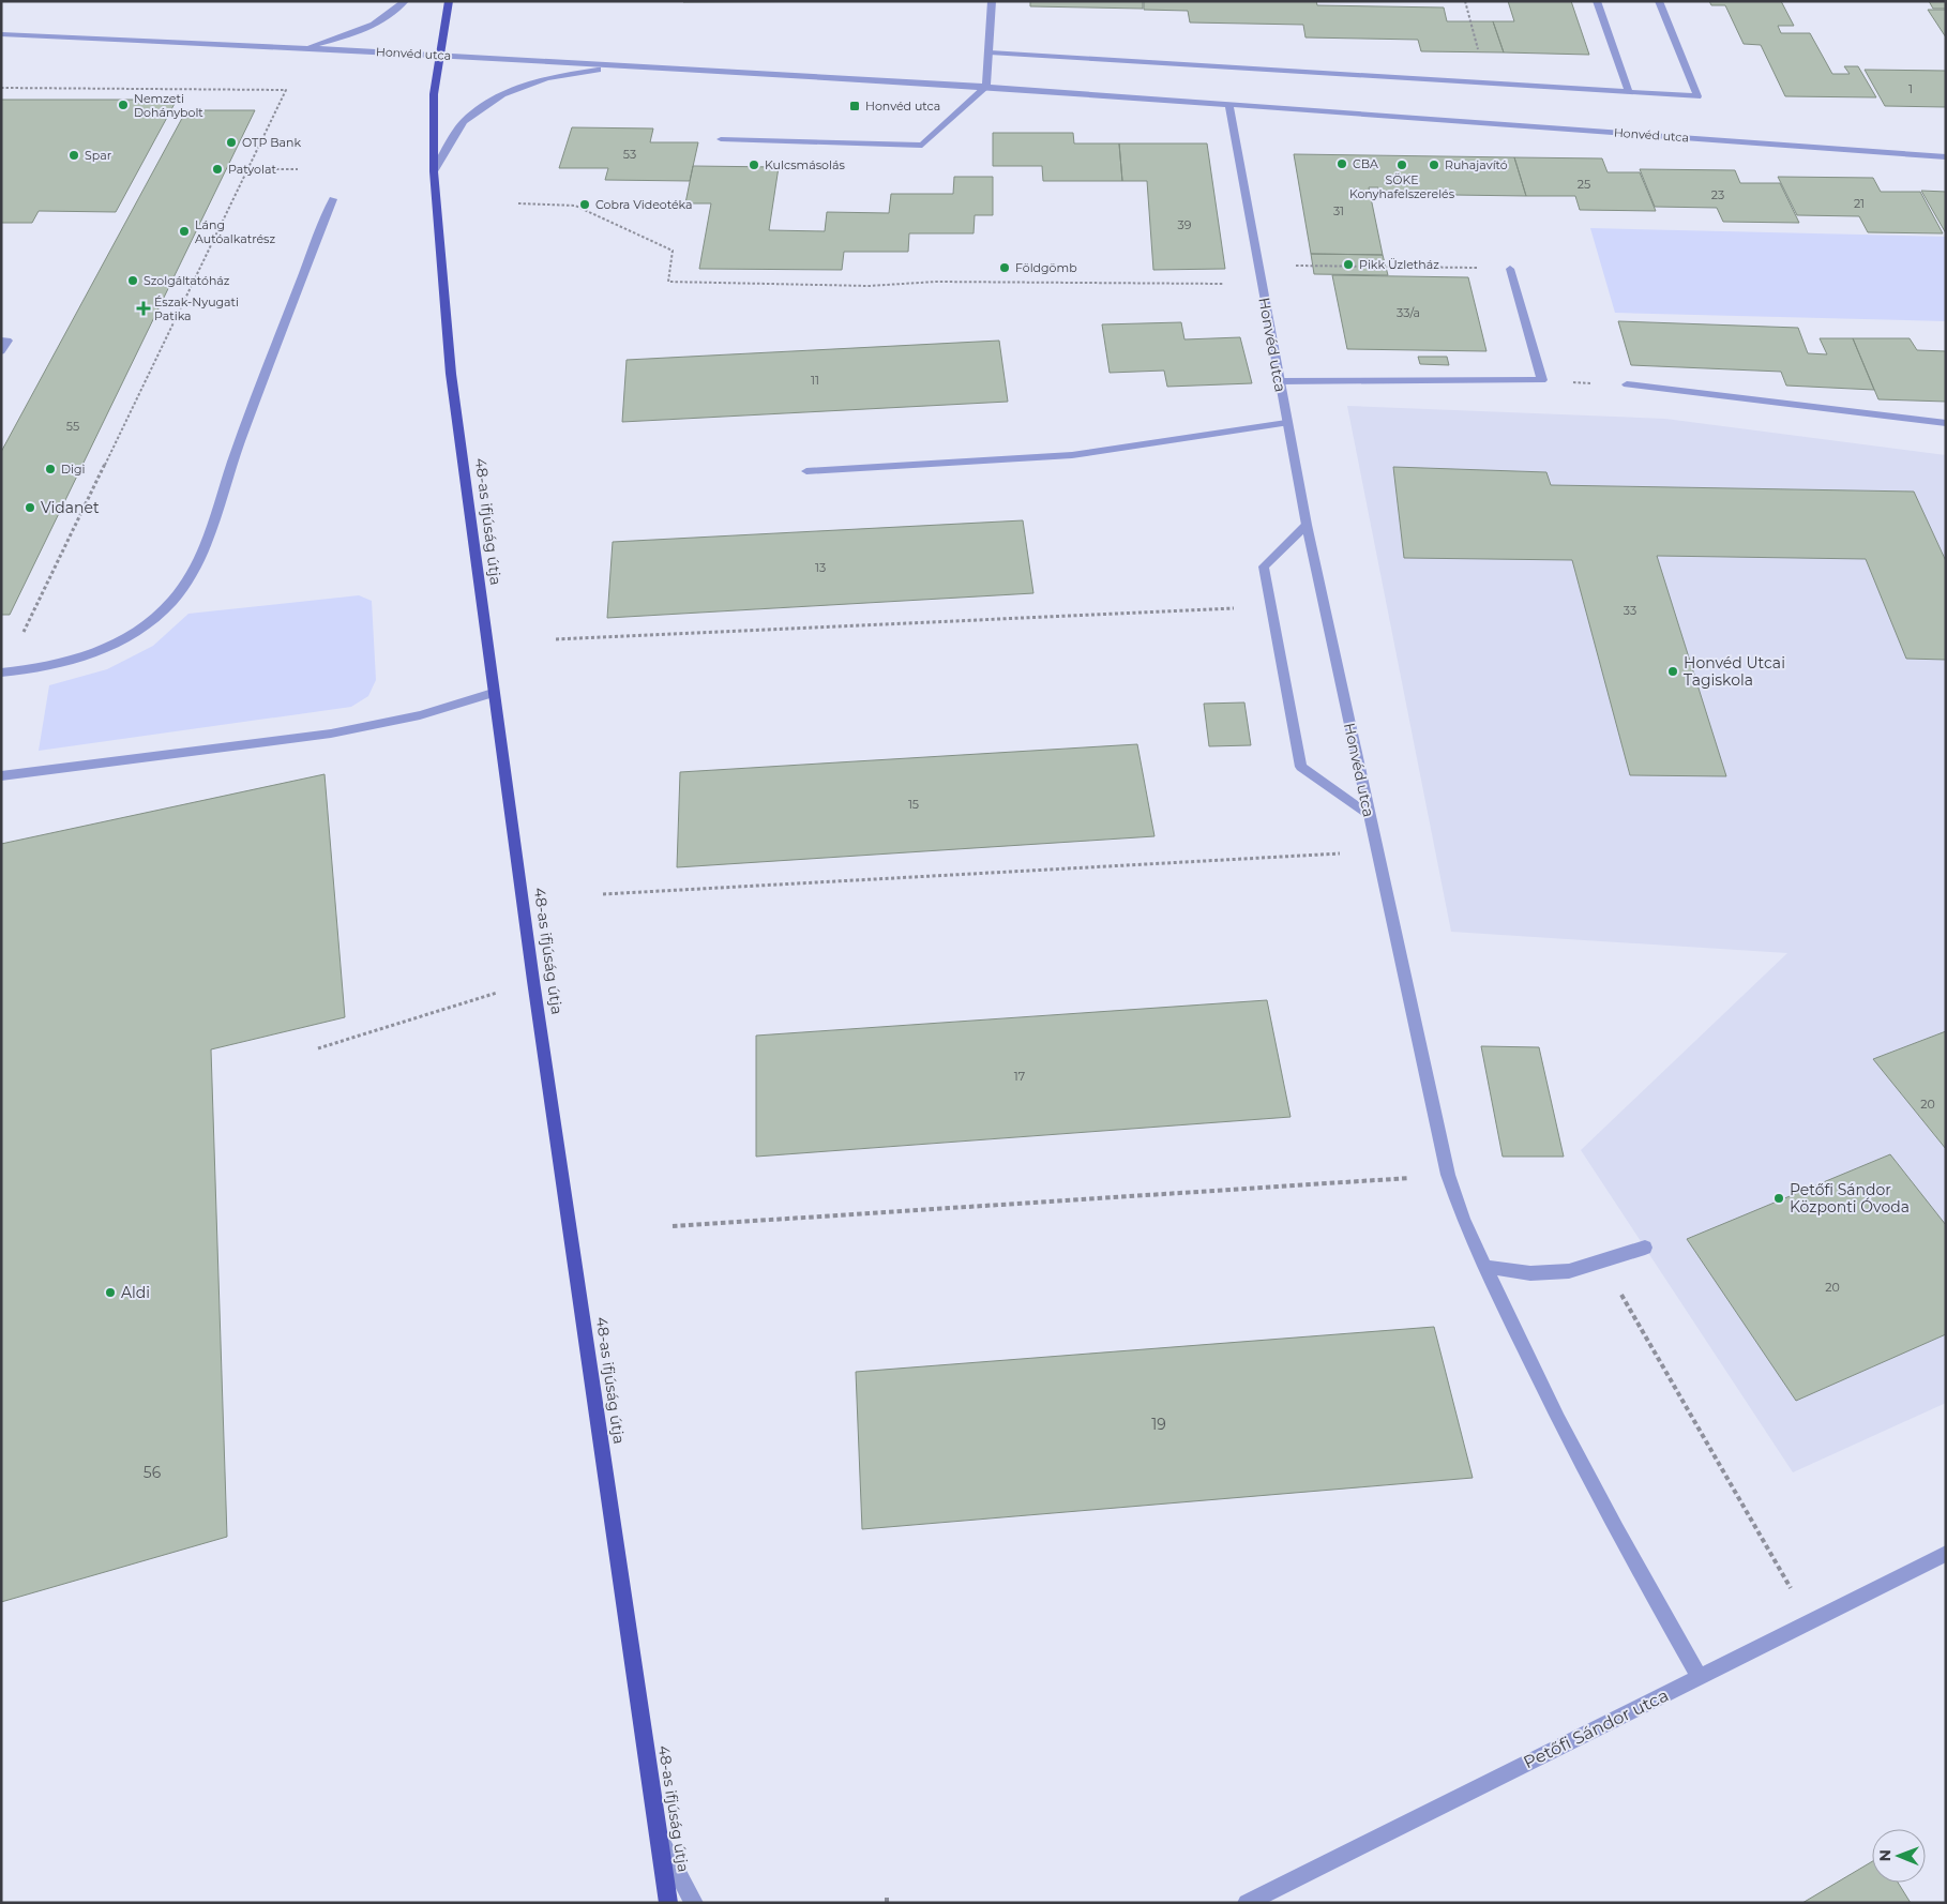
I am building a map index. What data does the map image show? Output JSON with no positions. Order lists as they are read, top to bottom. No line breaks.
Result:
{"streets":{"main road":["48-as ifjúság útja"],"street":["Honvéd utca","Petőfi Sándor utca"]},"crossings":[["Honvéd utca","48-as ifjúság útja"],["Honvéd utca","Petőfi Sándor utca"]],"places":{"other":["Nemzeti Dohánybolt","OTP Bank","Spar","CBA","Kulcsmásolás","SÖKE Konyhafelszerelés","Ruhajavító","Patyolat","Cobra Videotéka","Láng Autóalkatrész","Pikk Üzletház","Földgömb","Szolgáltatóház","Digi","Vidanet","Honvéd Utcai Tagiskola","Petőfi Sándor Központi Óvoda","Aldi"],"transit":["Honvéd utca"],"health":["Észak-Nyugati Patika"]},"house_numbers":["1","53","25","23","21","31","39","33/a","11","55","13","33","15","17","20","20","19","56"],"north":"left"}
